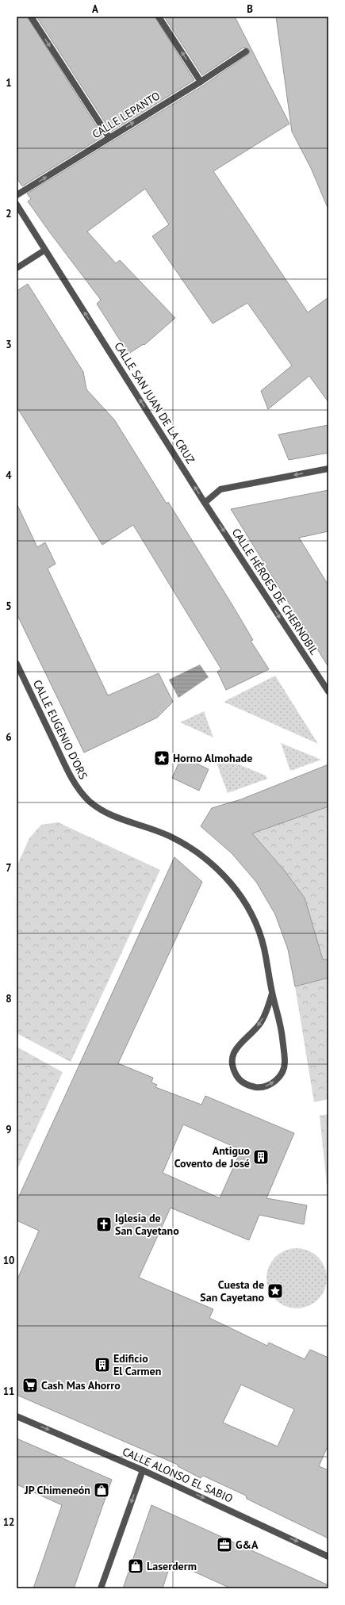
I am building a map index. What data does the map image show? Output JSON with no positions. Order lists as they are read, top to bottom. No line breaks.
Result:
{"streets":{"street":["CALLE LEPANTO","CALLE SAN JUAN DE LA CRUZ","CALLE HÉROES DE CHERNOBIL","CALLE EUGENIO D'ORS","CALLE ALONSO EL SABIO"]},"crossings":[["CALLE SAN JUAN DE LA CRUZ","CALLE HÉROES DE CHERNOBIL"]],"one_way":["CALLE LEPANTO","CALLE SAN JUAN DE LA CRUZ","CALLE HÉROES DE CHERNOBIL","CALLE ALONSO EL SABIO"],"places":{"place":["Horno Almohade","Cuesta de San Cayetano"],"building":["Antiguo Covento de José","Edificio El Carmen"],"church":["Iglesia de San Cayetano"],"supermarket":["Cash Mas Ahorro"],"shop":["JP Chimeneón","Laserderm"],"office":["G&A"]},"grid":{"columns":["A","B"],"rows":["1","2","3","4","5","6","7","8","9","10","11","12"]}}
